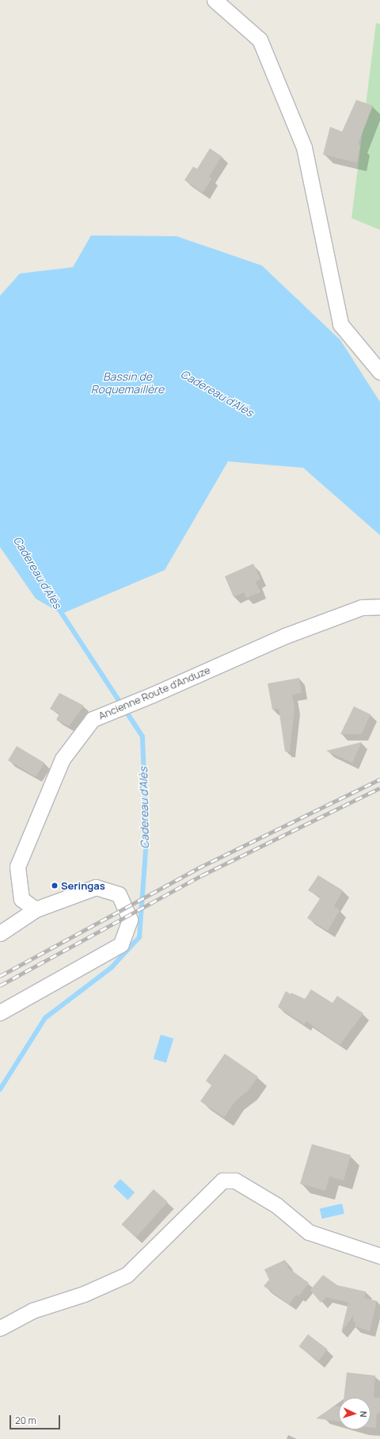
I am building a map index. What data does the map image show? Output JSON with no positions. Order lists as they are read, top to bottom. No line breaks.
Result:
{"streets":{"street":["Ancienne Route d'Anduze"]},"water":["Bassin de Roquemaillère","Cadereau d'Alès"],"places":["Seringas"],"scale_bar":"20 m","north":"right"}
